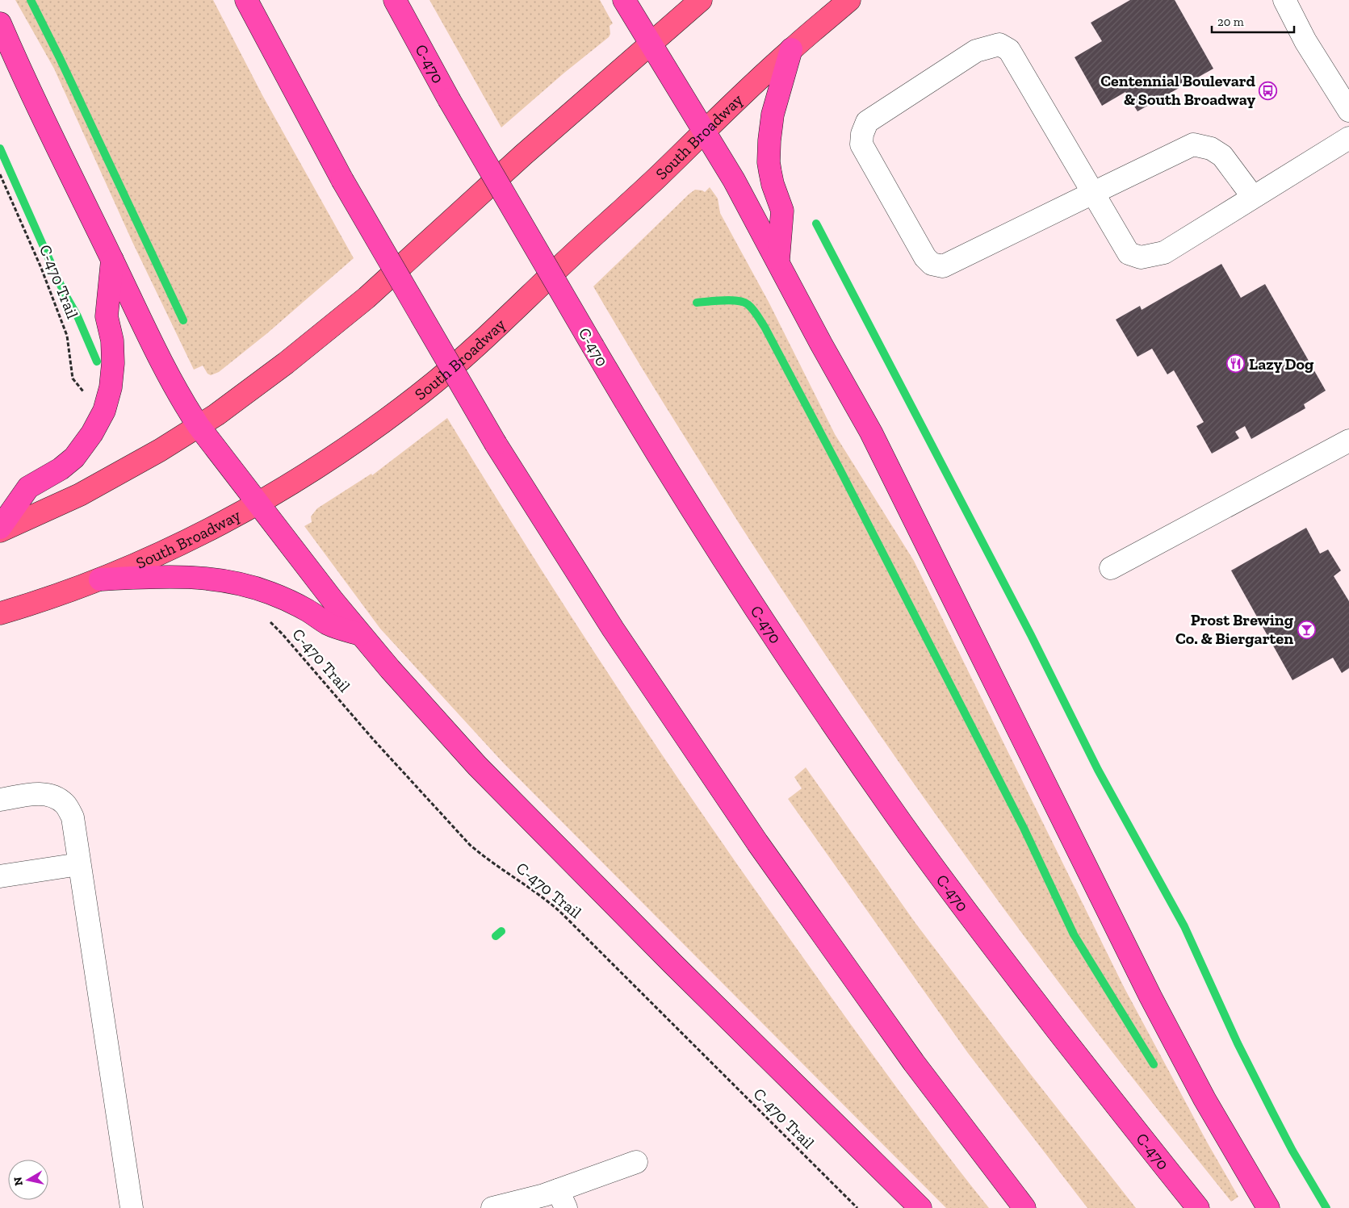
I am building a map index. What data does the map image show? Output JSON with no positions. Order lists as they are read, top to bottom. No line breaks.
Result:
{"streets":{"highway":["C-470"],"main road":["South Broadway"],"path":["C-470 Trail"]},"places":{"bus stop":["Centennial Boulevard & South Broadway"],"restaurant":["Lazy Dog"],"bar":["Prost Brewing Co. & Biergarten"]},"scale_bar":"20 m","north":"left"}
